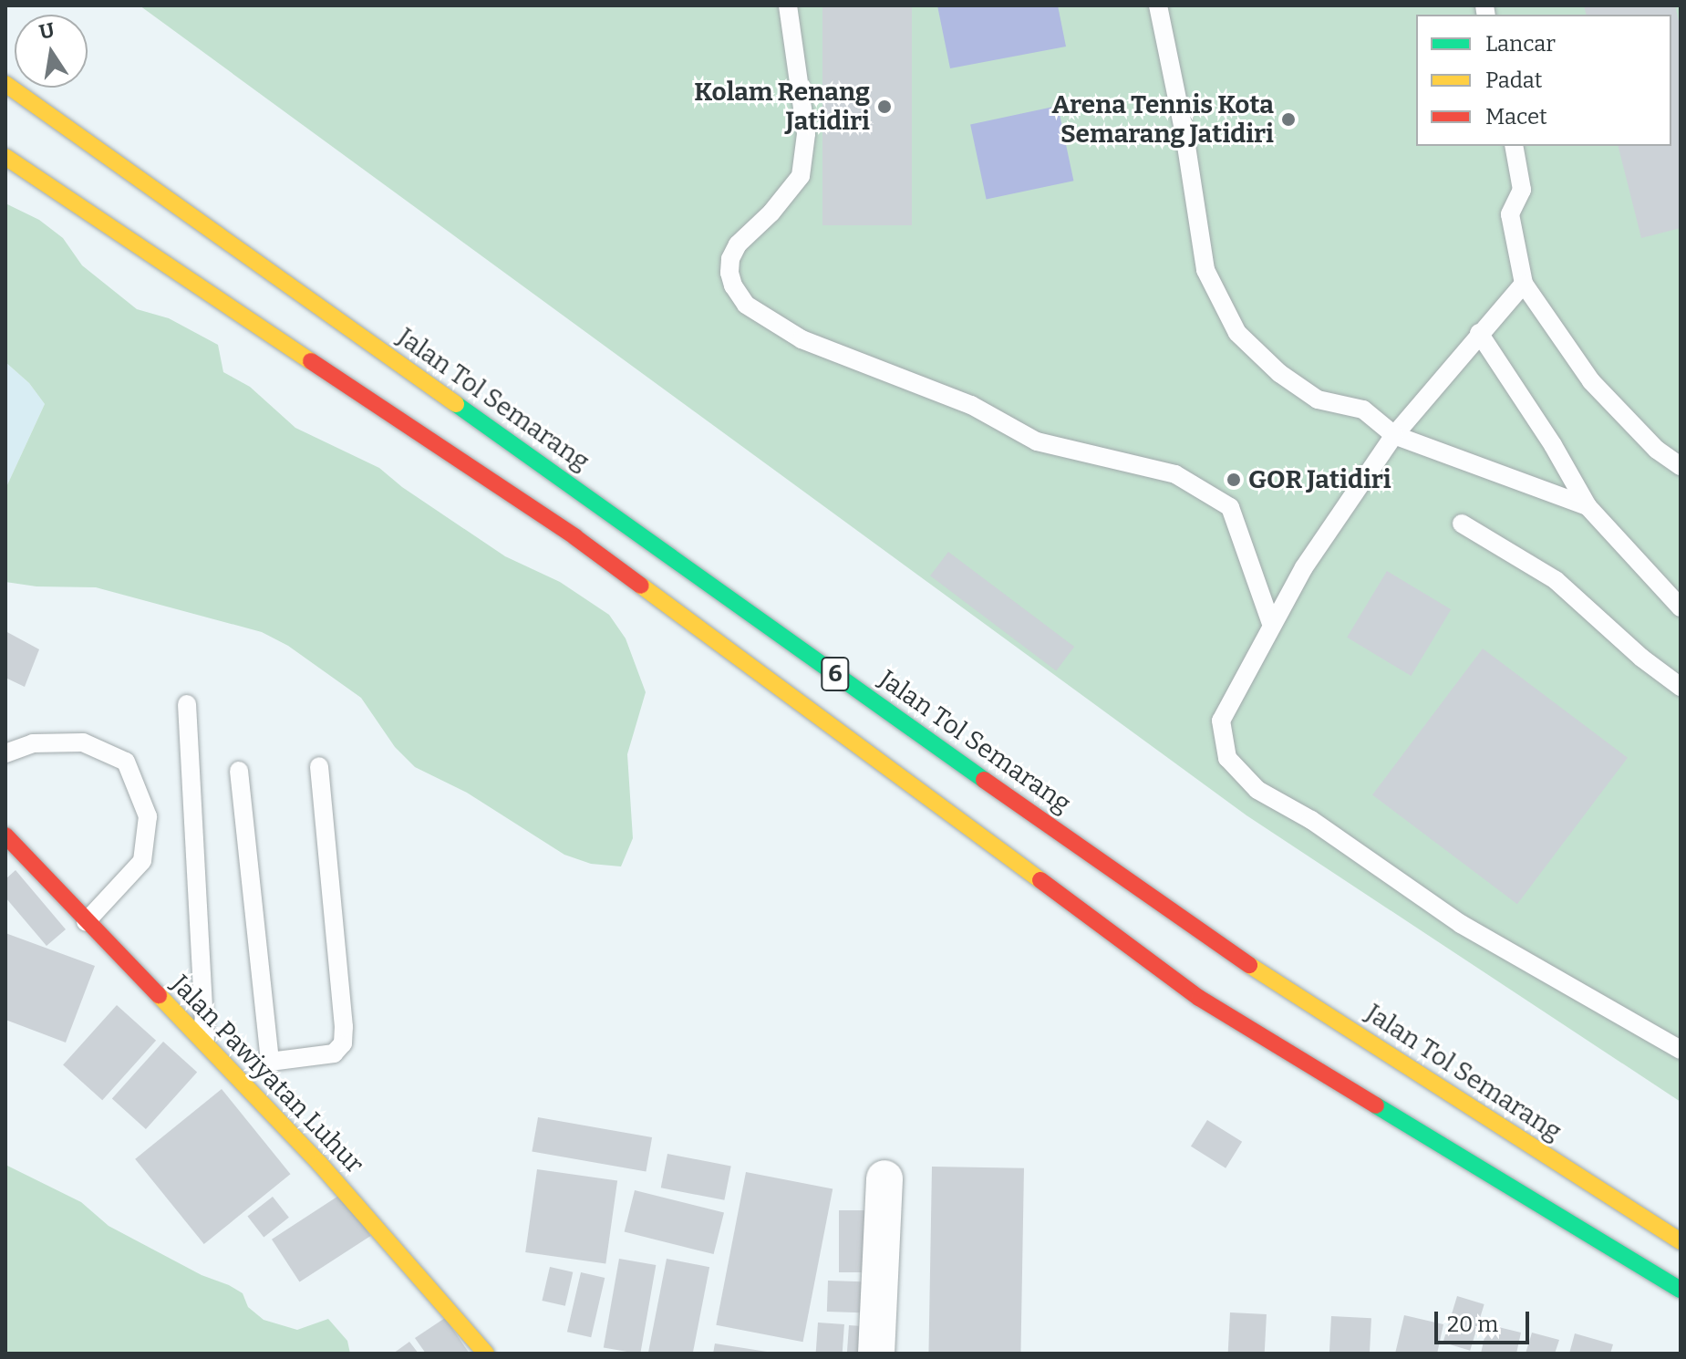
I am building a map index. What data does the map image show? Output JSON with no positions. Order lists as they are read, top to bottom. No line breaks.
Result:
{"streets":{"main road":["Jalan Tol Semarang","6","Jalan Pawiyatan Luhur"]},"places":["Kolam Renang Jatidiri","Arena Tennis Kota Semarang Jatidiri","GOR Jatidiri"],"legend":["Lancar","Padat","Macet"],"scale_bar":"20 m","north":"top"}
